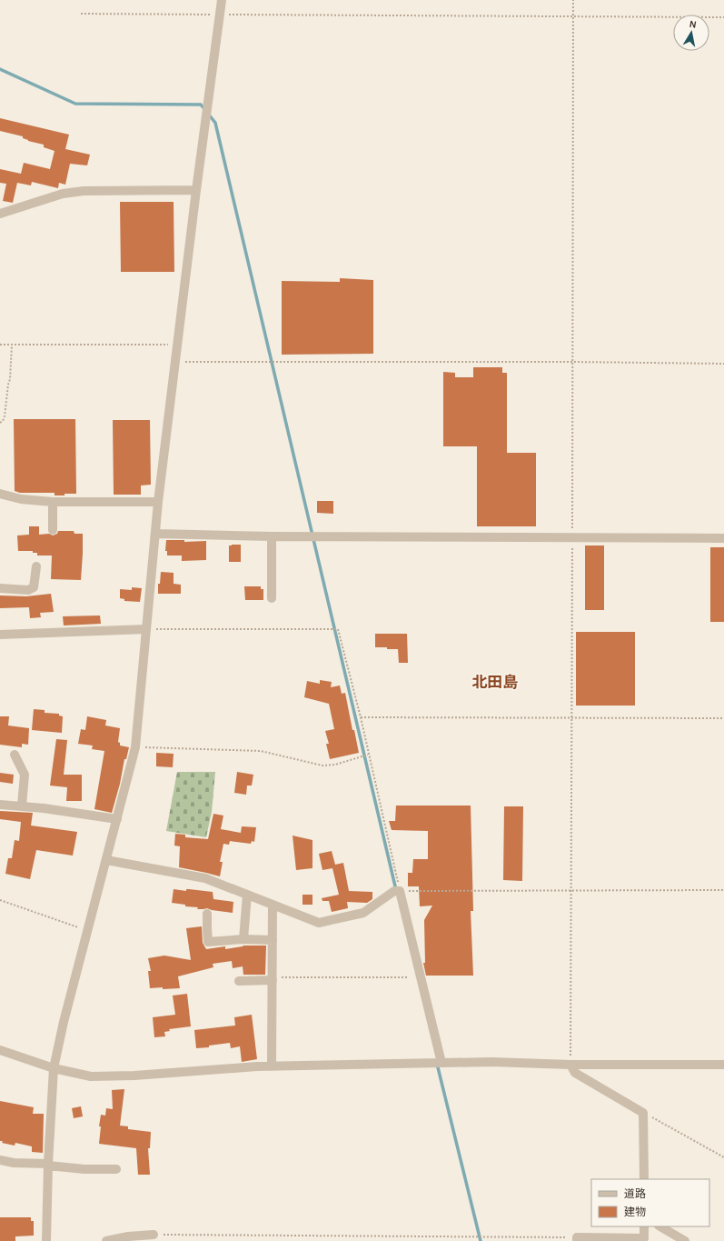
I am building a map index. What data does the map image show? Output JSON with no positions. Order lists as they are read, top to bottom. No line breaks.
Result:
{"districts":["北田島"],"legend":["道路","建物"],"north":"top"}
